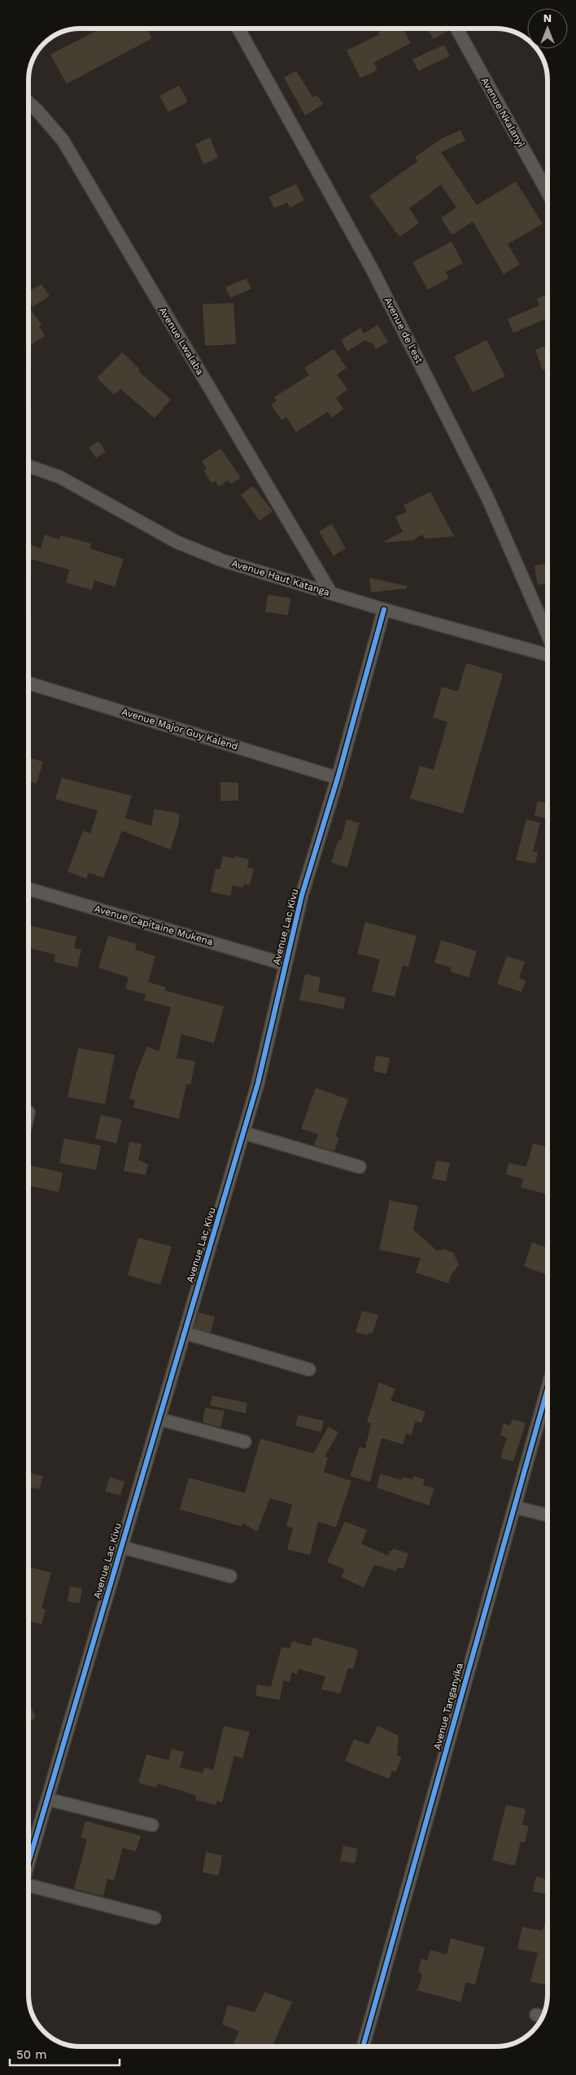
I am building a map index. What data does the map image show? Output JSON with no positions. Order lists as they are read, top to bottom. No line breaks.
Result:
{"streets":{"street":["Avenue Nkalanyi","Avenue de l'est","Avenue Lwalaba","Avenue Haut Katanga","Avenue Major Guy Kalend","Avenue Capitaine Mukena","Avenue Lac Kivu","Avenue Tanganyika"]},"crossings":[["Avenue Lwalaba","Avenue Haut Katanga"],["Avenue Haut Katanga","Avenue Lac Kivu"],["Avenue Major Guy Kalend","Avenue Lac Kivu"],["Avenue Capitaine Mukena","Avenue Lac Kivu"]],"scale_bar":"50 m","north":"top"}
